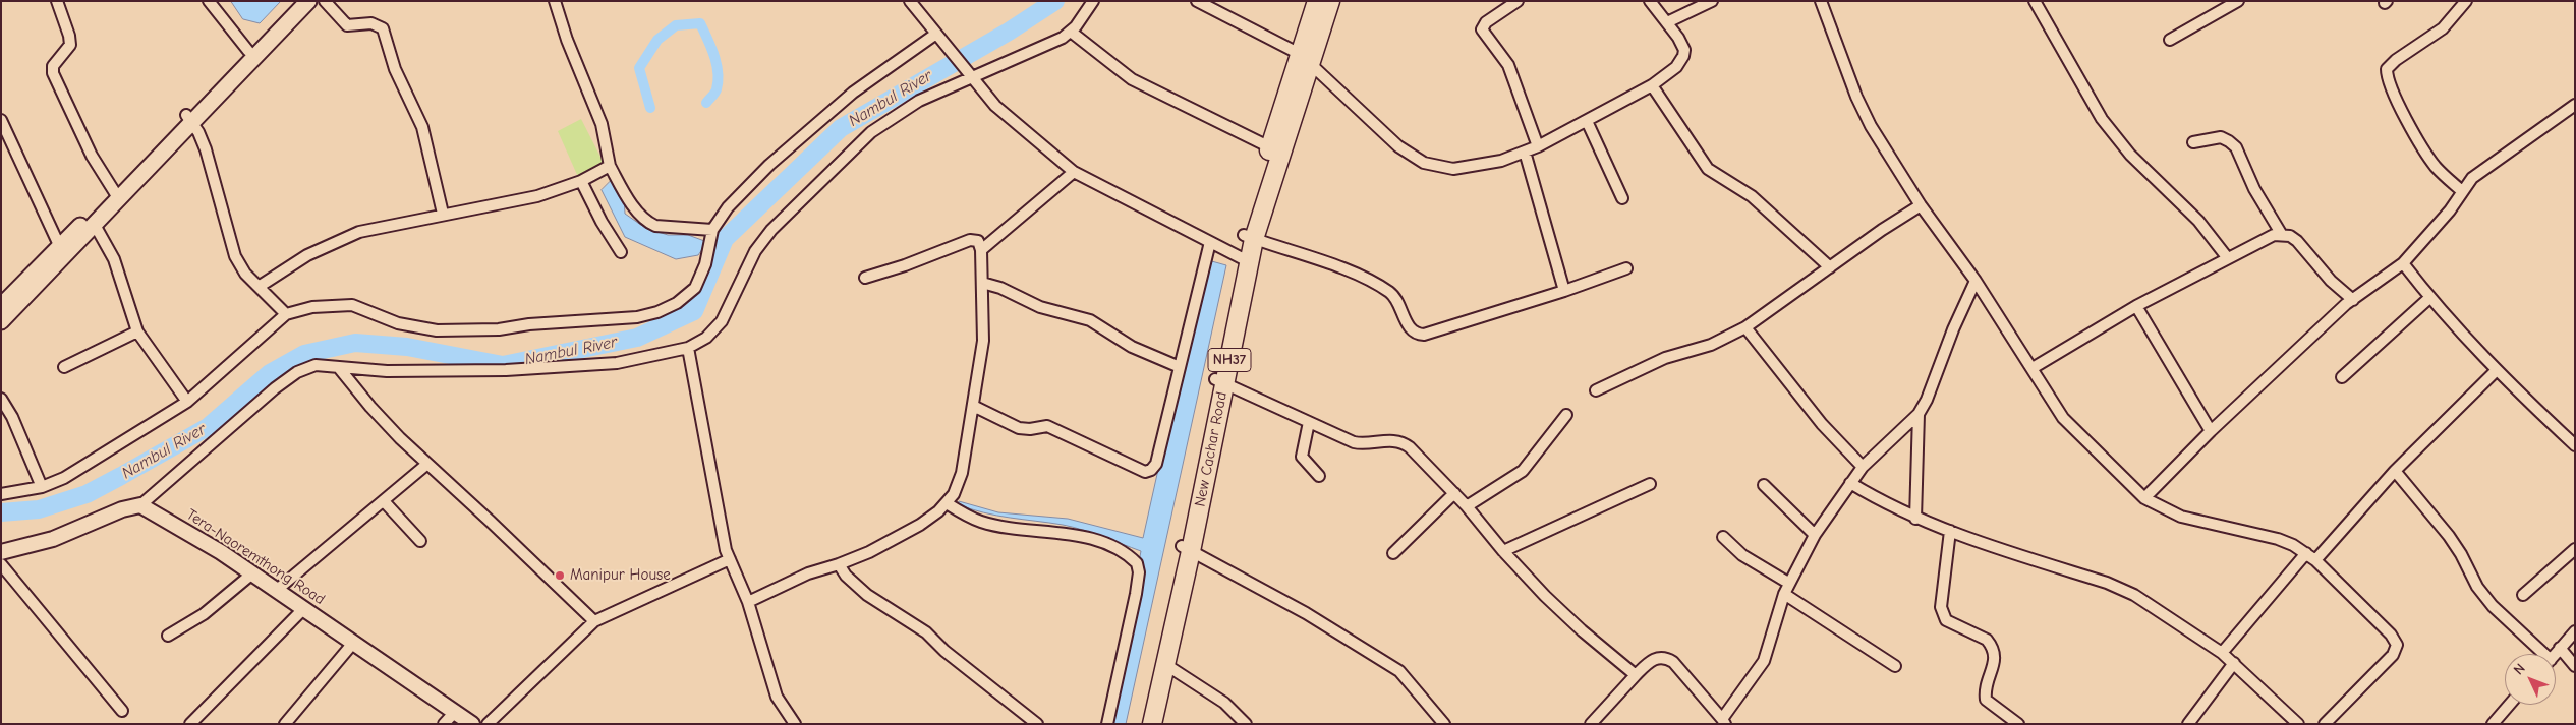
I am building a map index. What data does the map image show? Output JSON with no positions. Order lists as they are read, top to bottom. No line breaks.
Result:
{"streets":{"highway":["NH37","New Cachar Road"],"street":["Tera-Naoremthong Road"]},"water":["Nambul River"],"places":["Manipur House"],"north":"top left"}
